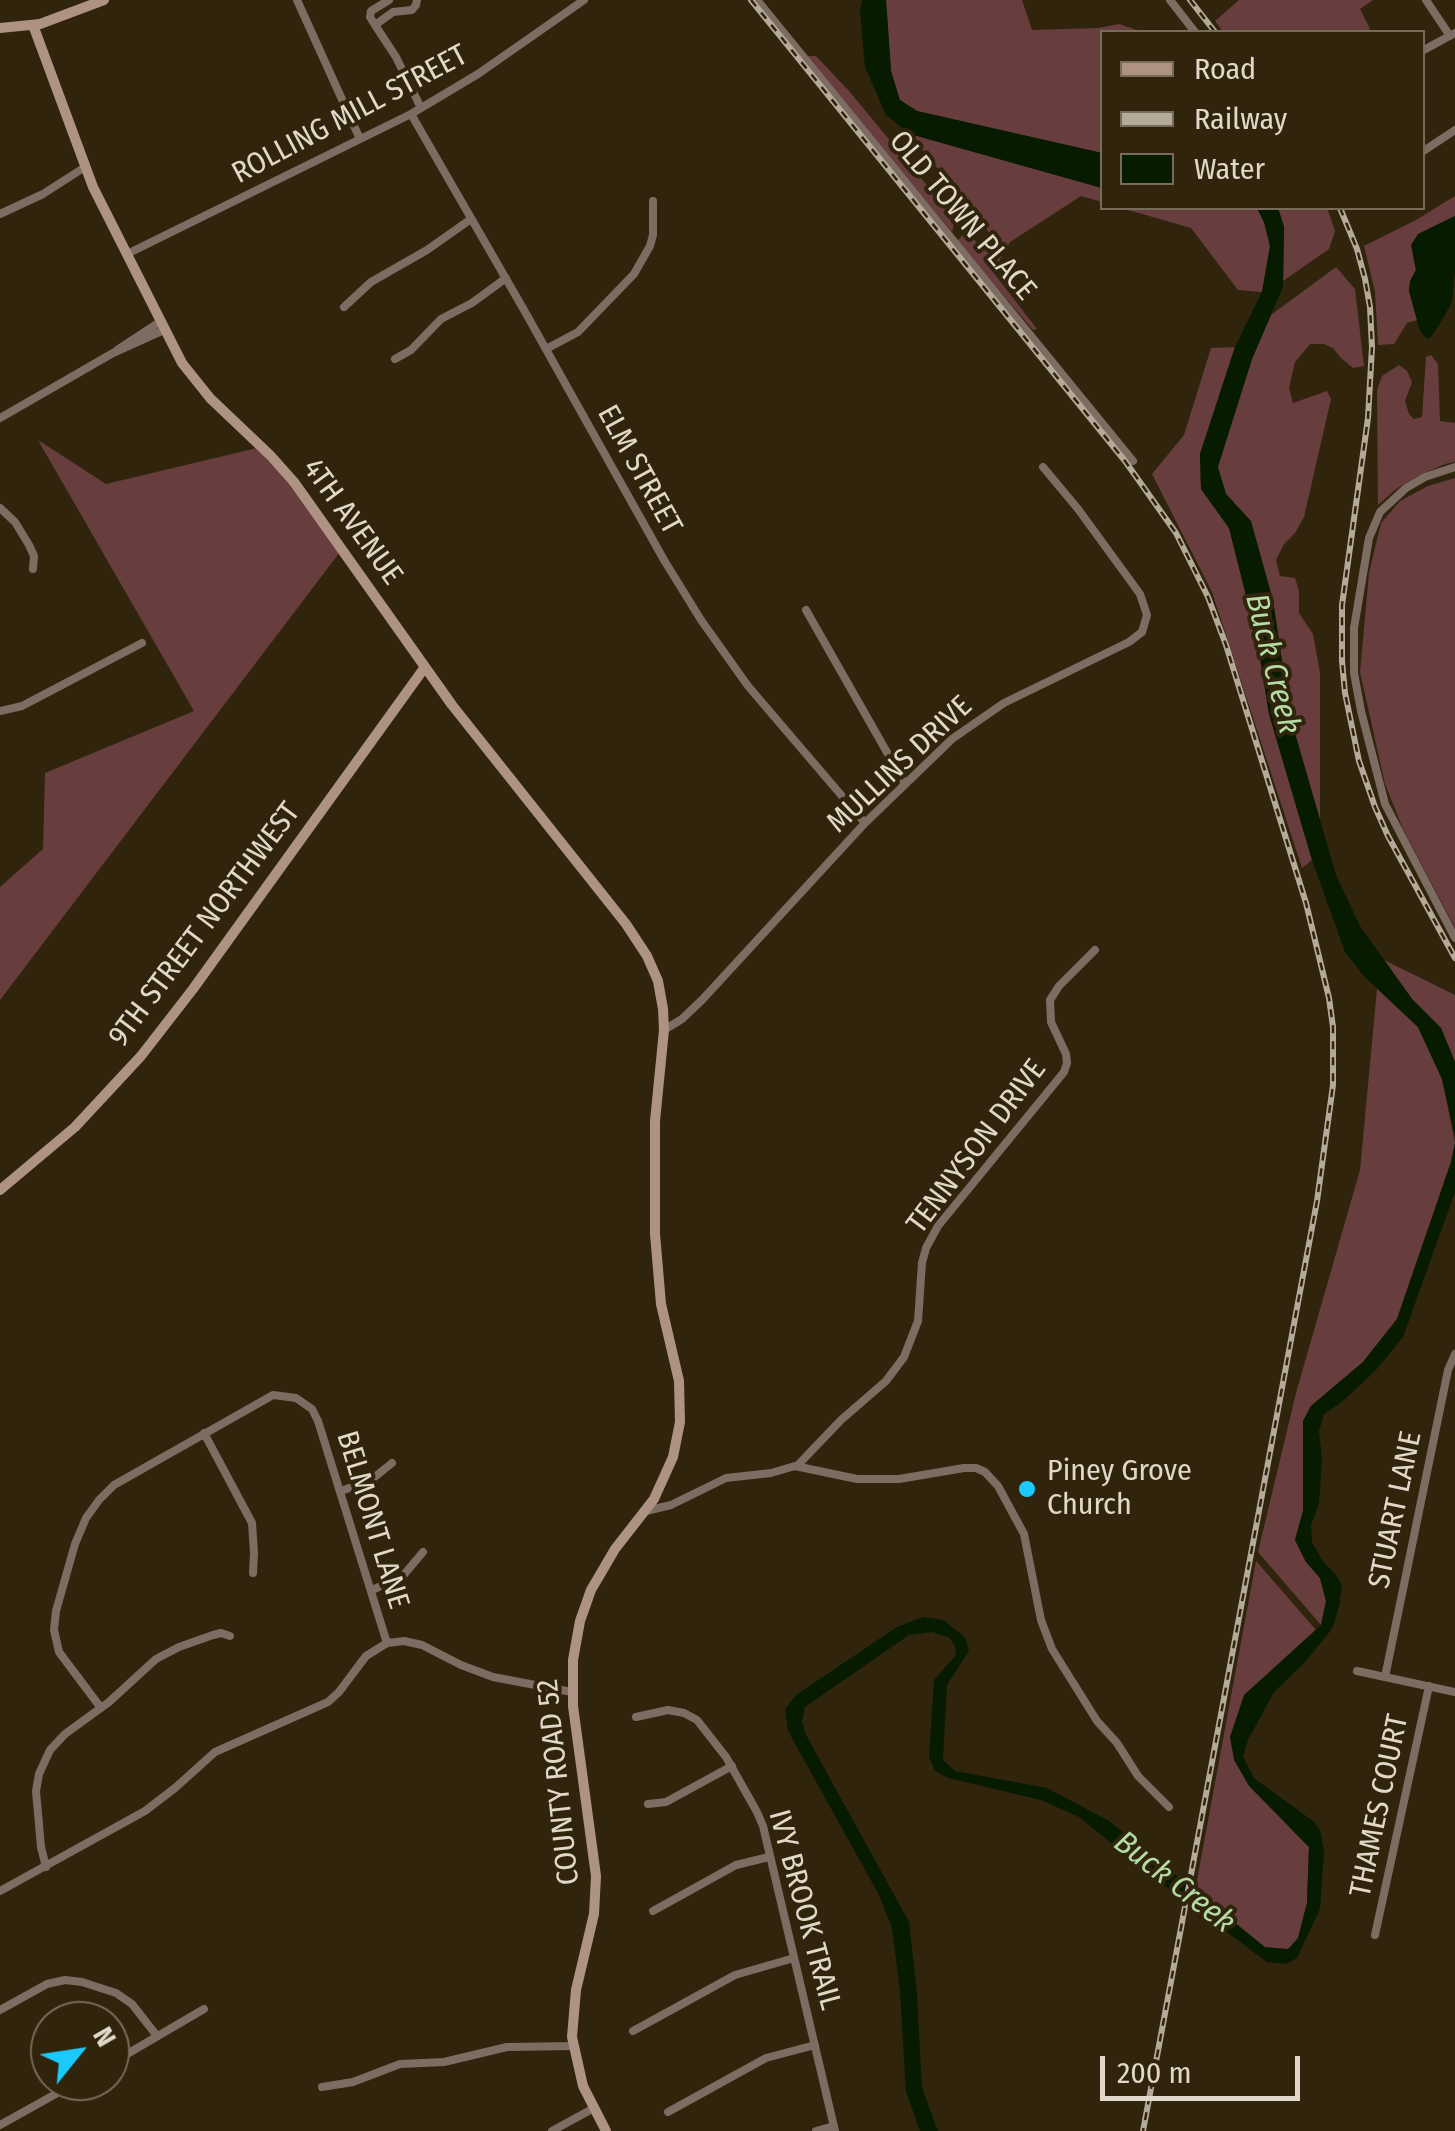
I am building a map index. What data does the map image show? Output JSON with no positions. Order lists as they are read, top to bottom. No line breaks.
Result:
{"streets":{"street":["ROLLING MILL STREET","OLD TOWN PLACE","ELM STREET","4TH AVENUE","MULLINS DRIVE","9TH STREET NORTHWEST","TENNYSON DRIVE","STUART LANE","BELMONT LANE","COUNTY ROAD 52","THAMES COURT","IVY BROOK TRAIL"]},"crossings":[["ROLLING MILL STREET","ELM STREET"],["ROLLING MILL STREET","4TH AVENUE"],["ELM STREET","MULLINS DRIVE"],["4TH AVENUE","MULLINS DRIVE"],["4TH AVENUE","9TH STREET NORTHWEST"],["4TH AVENUE","COUNTY ROAD 52"],["MULLINS DRIVE","COUNTY ROAD 52"]],"water":["Buck Creek"],"places":["Piney Grove Church"],"legend":["Road","Railway","Water"],"scale_bar":"200 m","north":"top right"}
